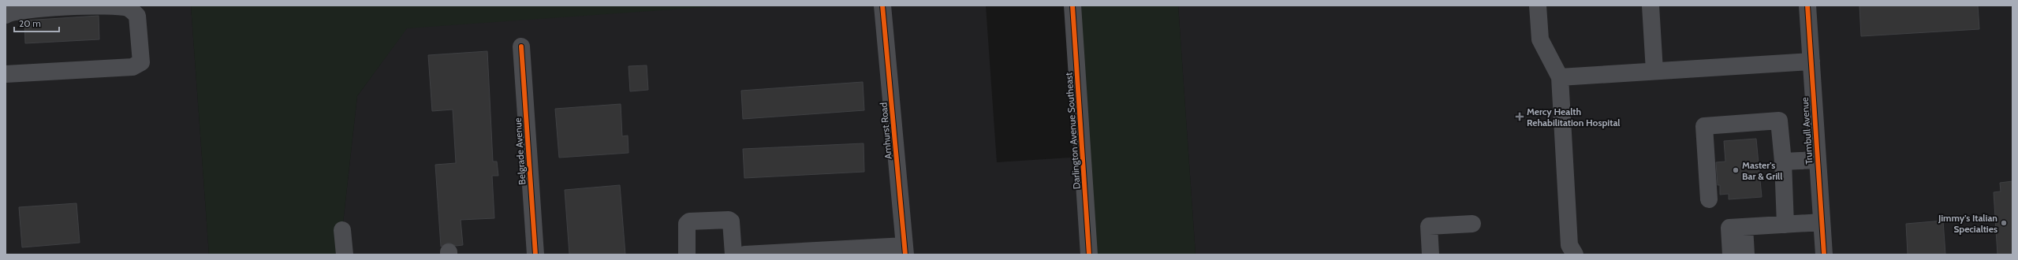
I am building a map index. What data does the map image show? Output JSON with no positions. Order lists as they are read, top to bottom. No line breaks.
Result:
{"streets":{"street":["Amhurst Road","Darlington Avenue Southeast","Trumbull Avenue","Belgrade Avenue"]},"places":{"health":["Mercy Health Rehabilitation Hospital"],"other":["Master's Bar & Grill","Jimmy's Italian Specialties"]},"scale_bar":"20 m"}
